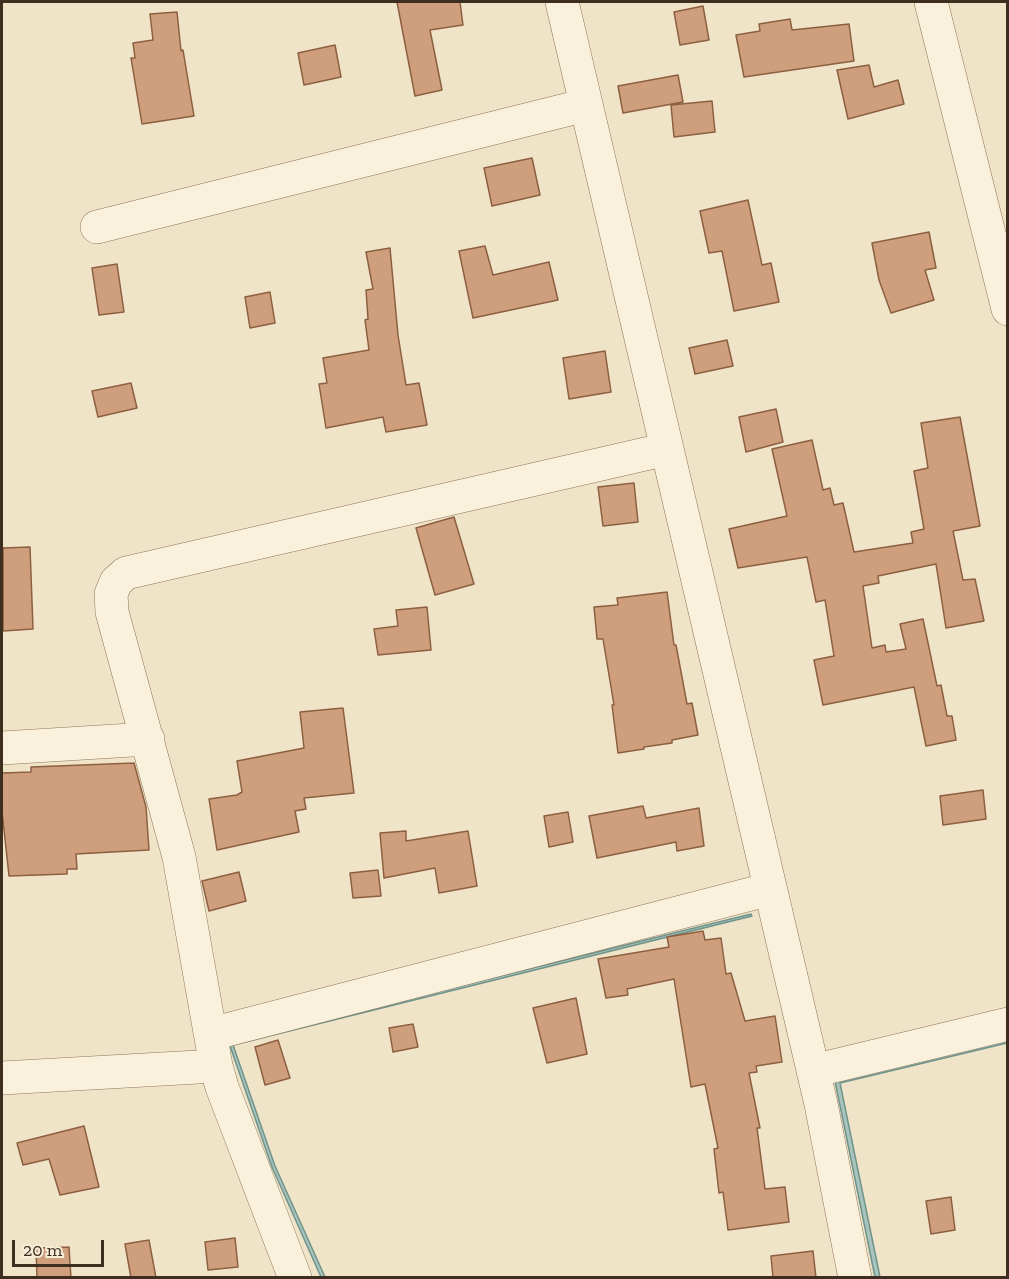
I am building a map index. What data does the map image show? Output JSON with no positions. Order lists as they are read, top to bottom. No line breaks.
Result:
{"scale_bar":"20 m"}
